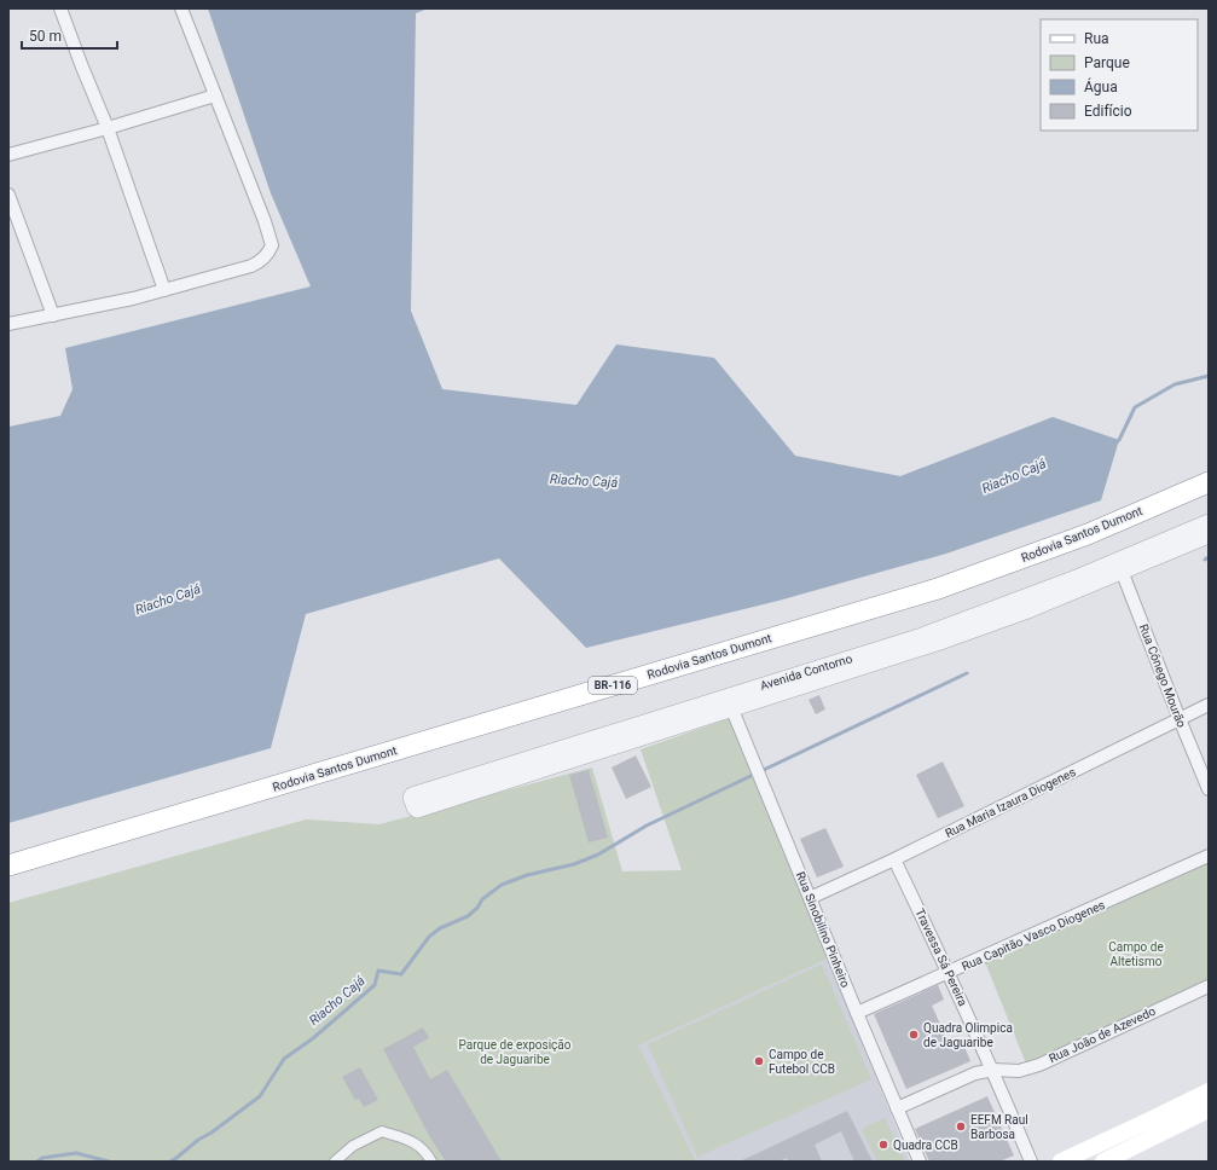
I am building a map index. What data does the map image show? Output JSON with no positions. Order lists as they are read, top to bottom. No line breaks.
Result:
{"streets":{"highway":["Rodovia Santos Dumont","BR-116"],"street":["Rua Cônego Mourão","Rua Maria Izaura Diogenes","Rua Sinobilino Pinheiro","Rua Capitão Vasco Diogenes","Travessa Sá Pereira","Rua João de Azevedo"]},"crossings":[["Rua Cônego Mourão","Rua Maria Izaura Diogenes"],["Rua Maria Izaura Diogenes","Rua Sinobilino Pinheiro"],["Rua Maria Izaura Diogenes","Travessa Sá Pereira"],["Rua Sinobilino Pinheiro","Rua Capitão Vasco Diogenes"],["Rua Sinobilino Pinheiro","Rua João de Azevedo"],["Rua Capitão Vasco Diogenes","Travessa Sá Pereira"],["Travessa Sá Pereira","Rua João de Azevedo"]],"water":["Riacho Cajá"],"parks":["Campo de Altetismo","Parque de exposição de Jaguaribe"],"places":["Quadra Olimpica de Jaguaribe","Campo de Futebol CCB","EEFM Raul Barbosa","Quadra CCB"],"legend":["Rua","Parque","Água","Edifício"],"scale_bar":"50 m"}
